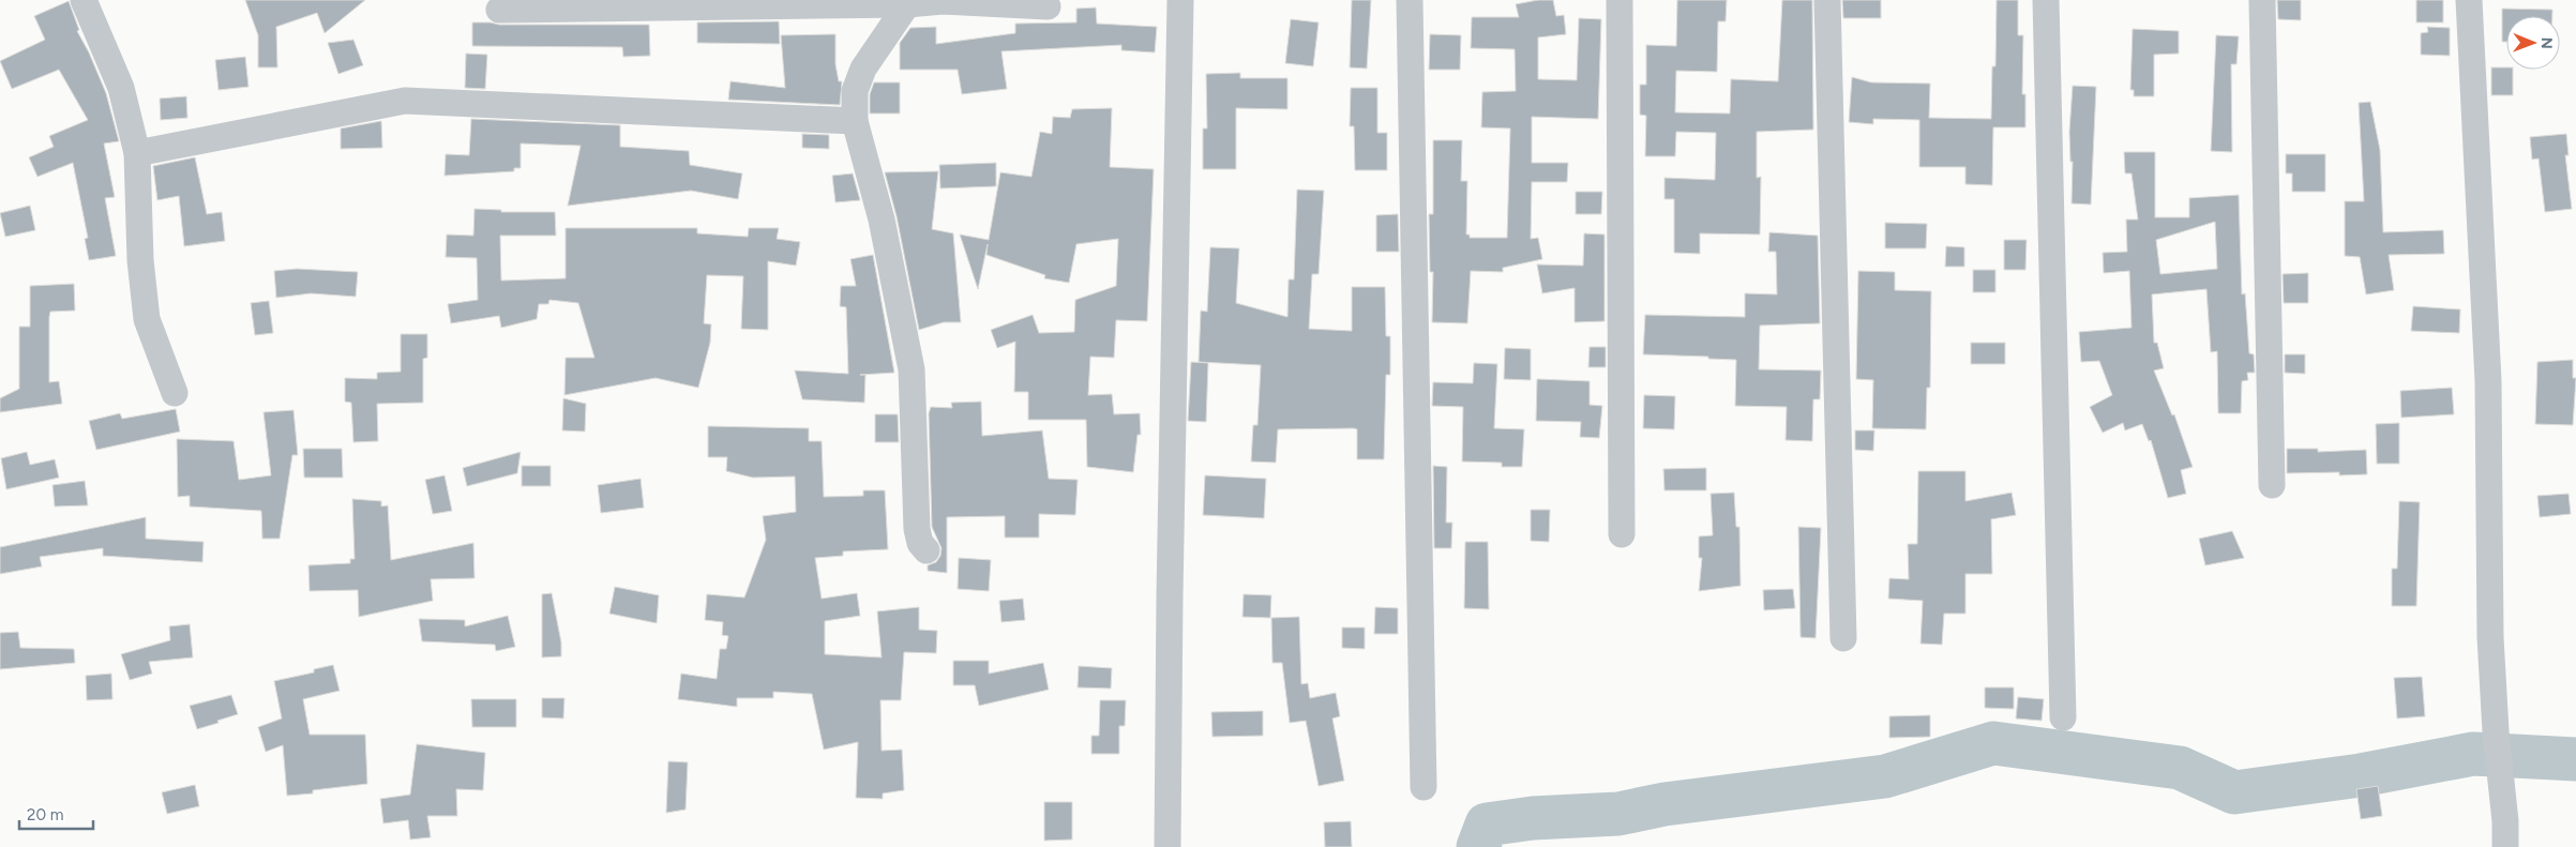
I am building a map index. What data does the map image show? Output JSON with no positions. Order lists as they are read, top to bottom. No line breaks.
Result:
{"scale_bar":"20 m","north":"right"}
